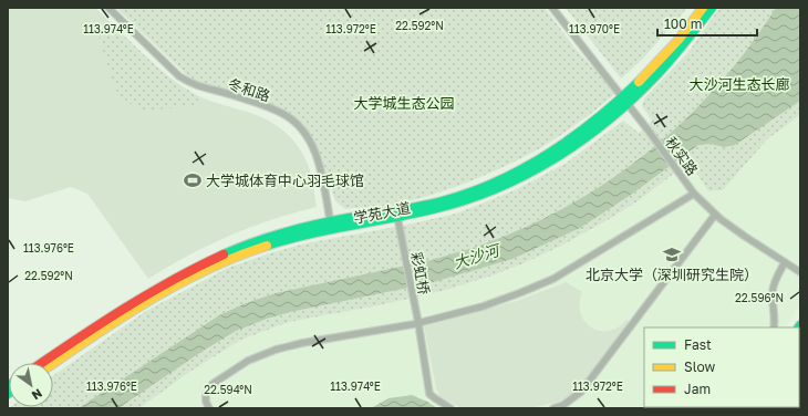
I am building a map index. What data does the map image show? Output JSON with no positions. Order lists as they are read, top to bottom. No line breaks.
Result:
{"streets":{"street":["冬和路","秋实路","学苑大道","彩虹桥"]},"crossings":[["冬和路","学苑大道"],["秋实路","学苑大道"],["学苑大道","彩虹桥"]],"water":["大沙河"],"parks":["大沙河生态长廊","大学城生态公园"],"places":{"sports":["大学城体育中心羽毛球馆"],"school or university":["北京大学（深圳研究生院）"]},"legend":["Fast","Slow","Jam"],"scale_bar":"100 m","north":"bottom right","coordinates":["22.592°N","113.974°E","113.972°E","113.970°E","113.976°E","22.596°N","22.594°N"]}
